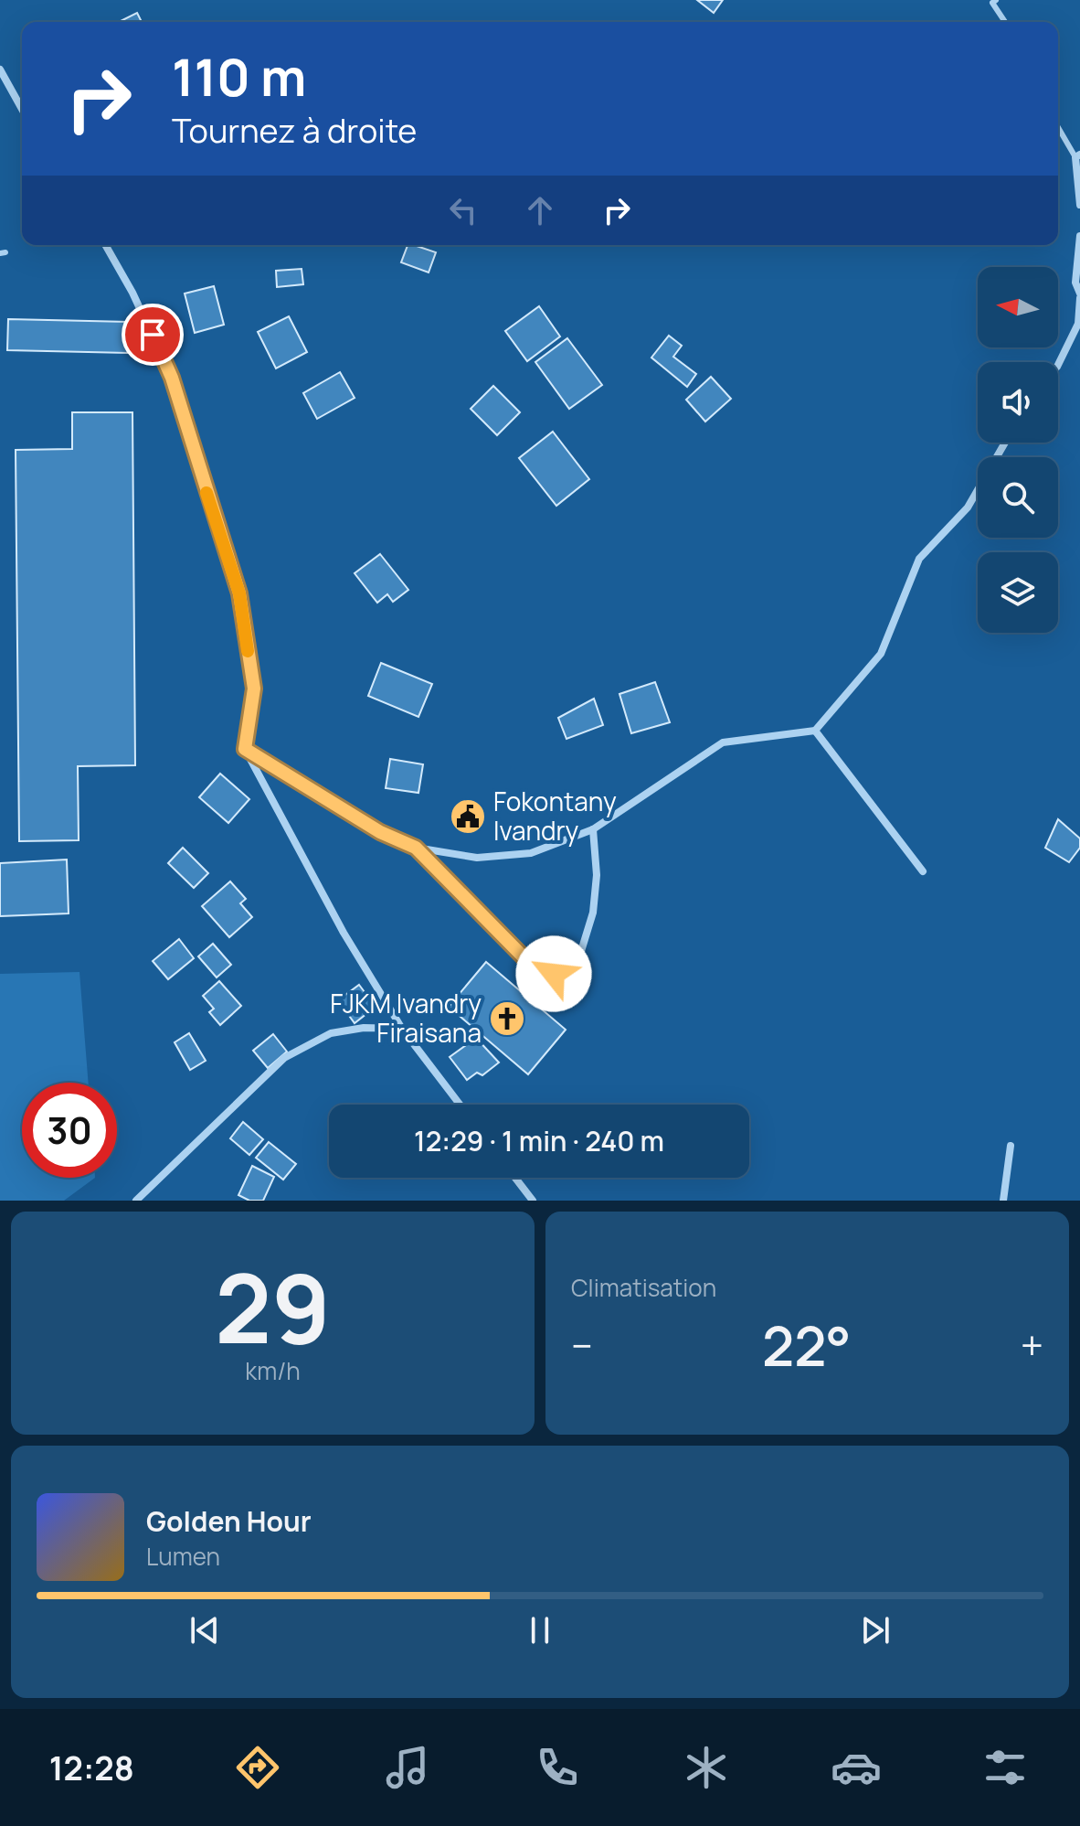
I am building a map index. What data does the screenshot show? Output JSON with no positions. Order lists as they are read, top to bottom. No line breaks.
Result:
{"places":{"public building":["Fokontany Ivandry"],"church":["FJKM Ivandry Firaisana"]},"north":"left","page":{"turn":["110 m","Tournez à droite"],"limit":"30","trip":"12:29 · 1 min · 240 m","tile":[["29","km/h"],"Climatisation"],"heat":["−","22°","+"],"song":["Golden Hour","Lumen"],"tabs":"12:28"}}
